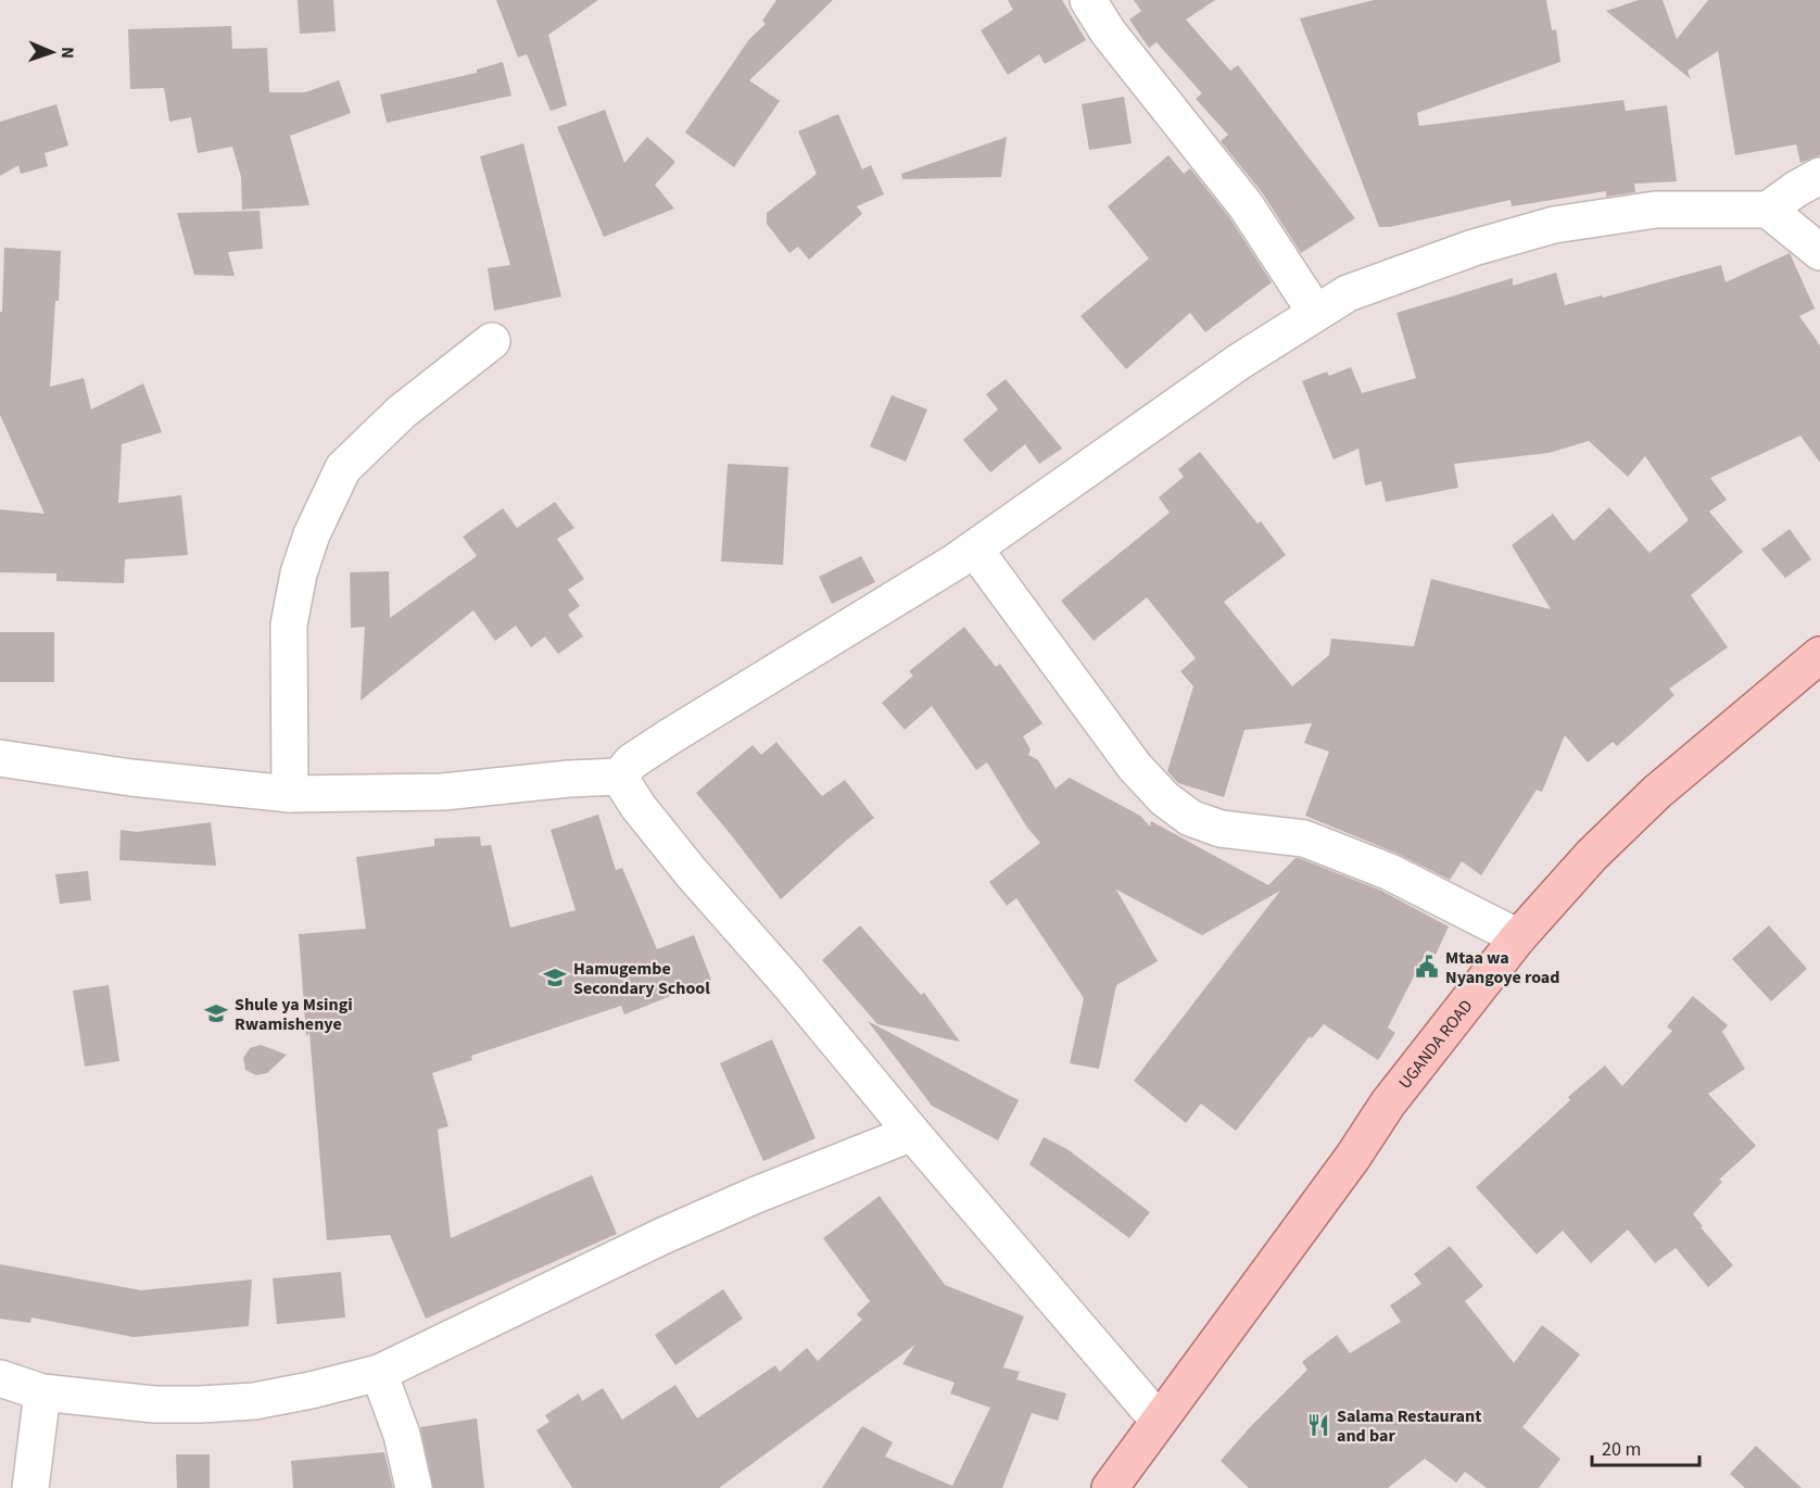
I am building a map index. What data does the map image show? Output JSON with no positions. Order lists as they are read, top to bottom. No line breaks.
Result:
{"streets":{"main road":["UGANDA ROAD"]},"places":{"public building":["Mtaa wa Nyangoye road"],"school or university":["Hamugembe Secondary School","Shule ya Msingi Rwamishenye"],"restaurant":["Salama Restaurant and bar"]},"scale_bar":"20 m","north":"right"}
